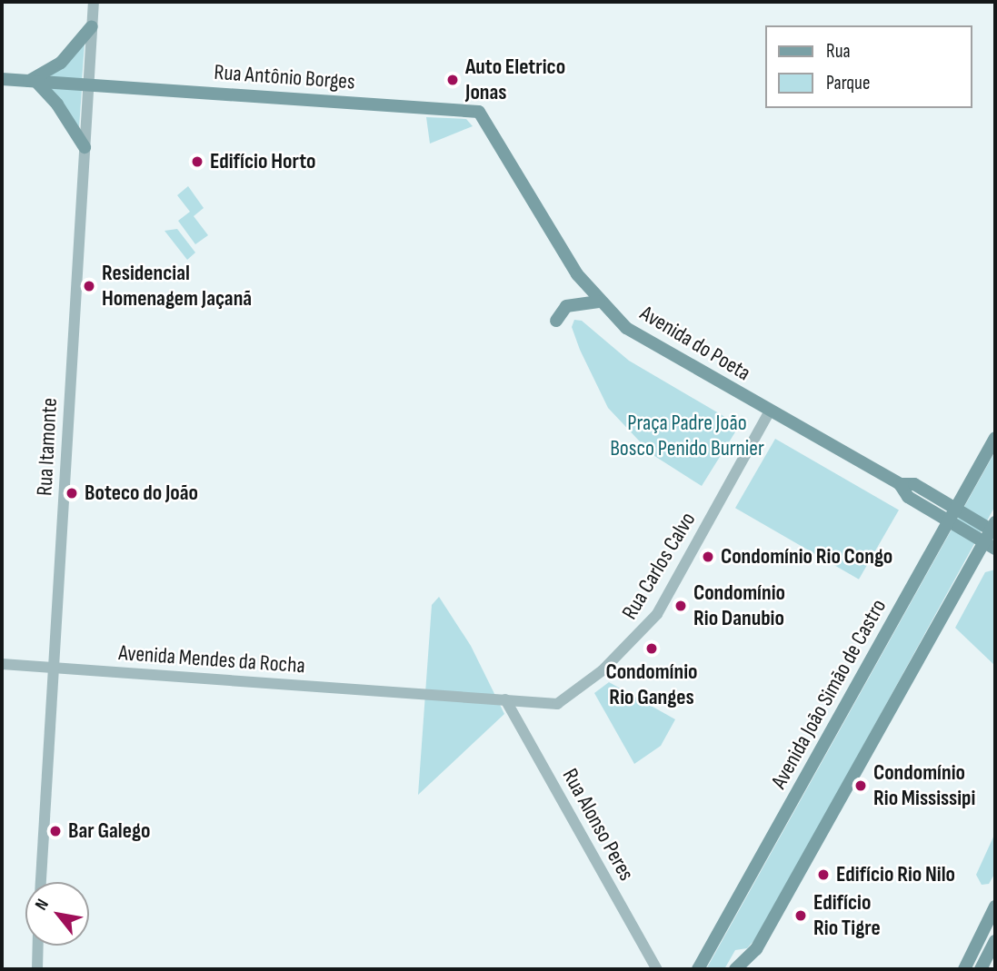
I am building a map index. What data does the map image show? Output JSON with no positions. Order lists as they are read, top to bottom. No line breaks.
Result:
{"streets":{"main road":["Rua Antônio Borges","Avenida do Poeta","Avenida João Simão de Castro"],"street":["Rua Itamonte","Rua Carlos Calvo","Avenida Mendes da Rocha","Rua Alonso Peres"]},"crossings":[["Rua Antônio Borges","Avenida do Poeta"],["Rua Antônio Borges","Rua Itamonte"],["Avenida do Poeta","Rua Carlos Calvo"],["Avenida do Poeta","Avenida João Simão de Castro"],["Rua Itamonte","Avenida Mendes da Rocha"],["Rua Carlos Calvo","Avenida Mendes da Rocha"],["Rua Carlos Calvo","Rua Alonso Peres"]],"parks":["Praça Padre João Bosco Penido Burnier"],"places":["Auto Eletrico Jonas","Edifício Horto","Residencial Homenagem Jaçanã","Boteco do João","Condomínio Rio Congo","Condomínio Rio Danubio","Condomínio Rio Ganges","Condomínio Rio Mississipi","Bar Galego","Edifício Rio Nilo","Edifício Rio Tigre"],"legend":["Rua","Parque"],"north":"top left"}
